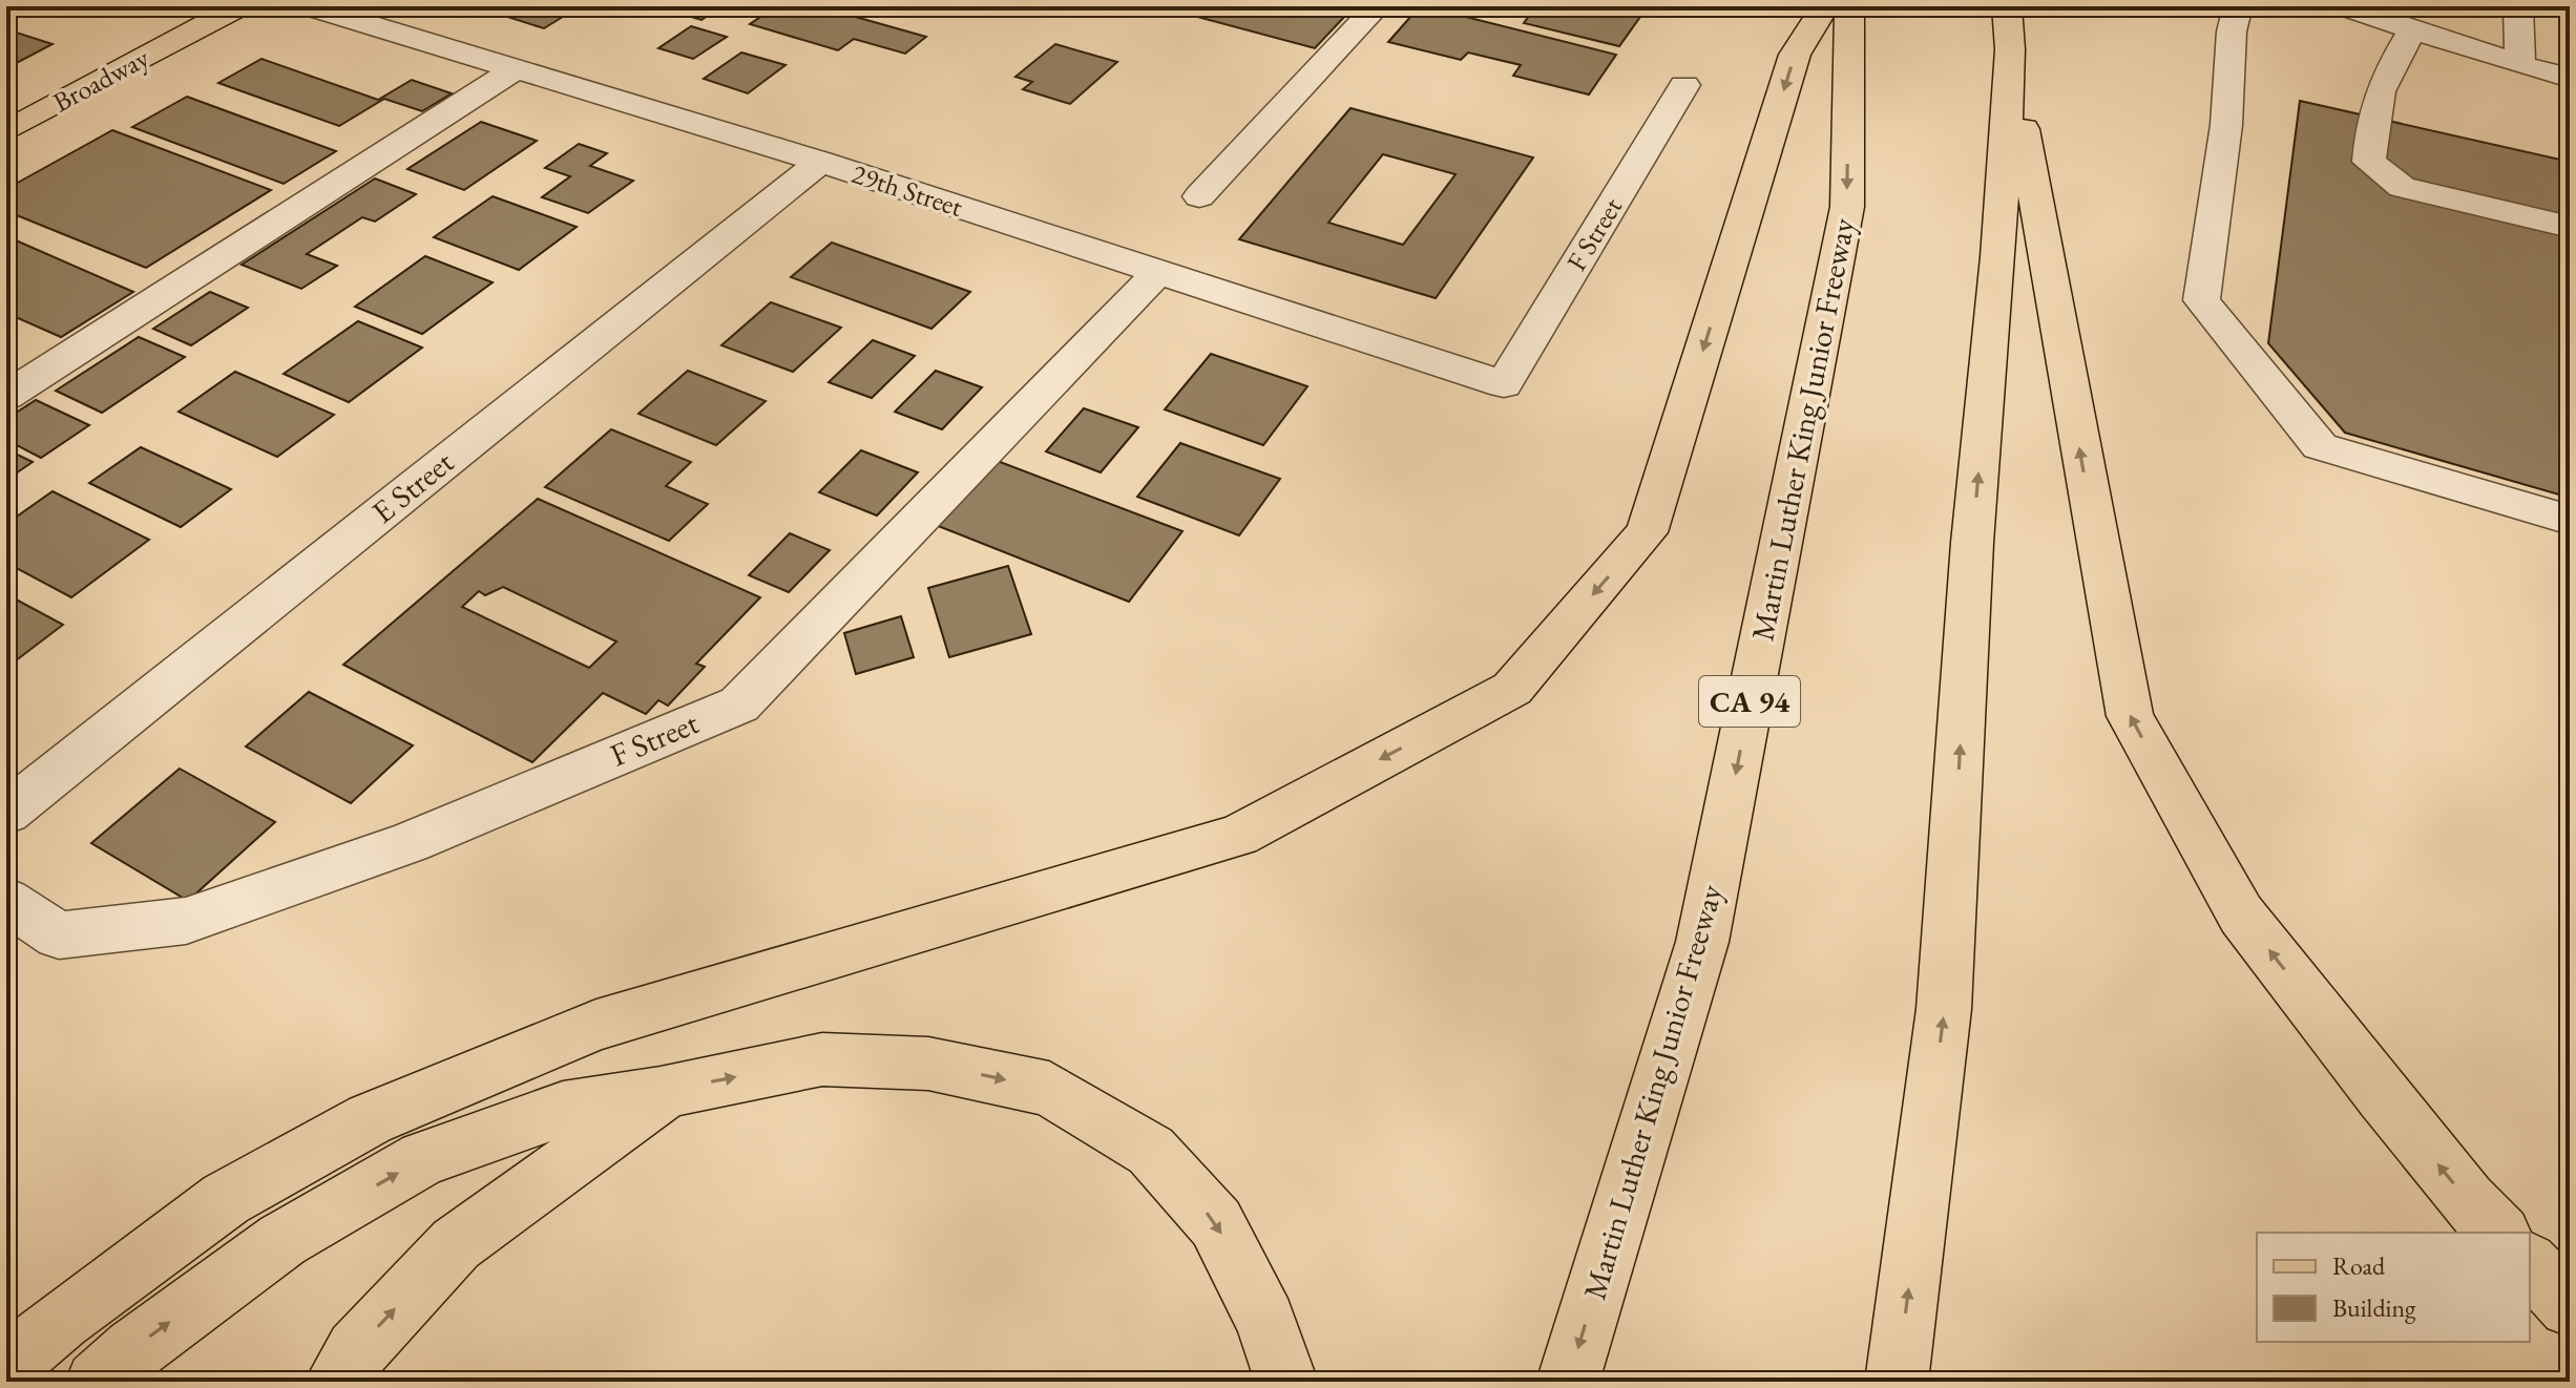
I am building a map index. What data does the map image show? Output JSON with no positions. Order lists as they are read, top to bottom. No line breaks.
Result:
{"streets":{"main road":["Broadway","Martin Luther King Junior Freeway","CA 94"],"street":["29th Street","F Street","E Street"]},"crossings":[["29th Street","F Street"],["29th Street","E Street"]],"legend":["Road","Building"]}
